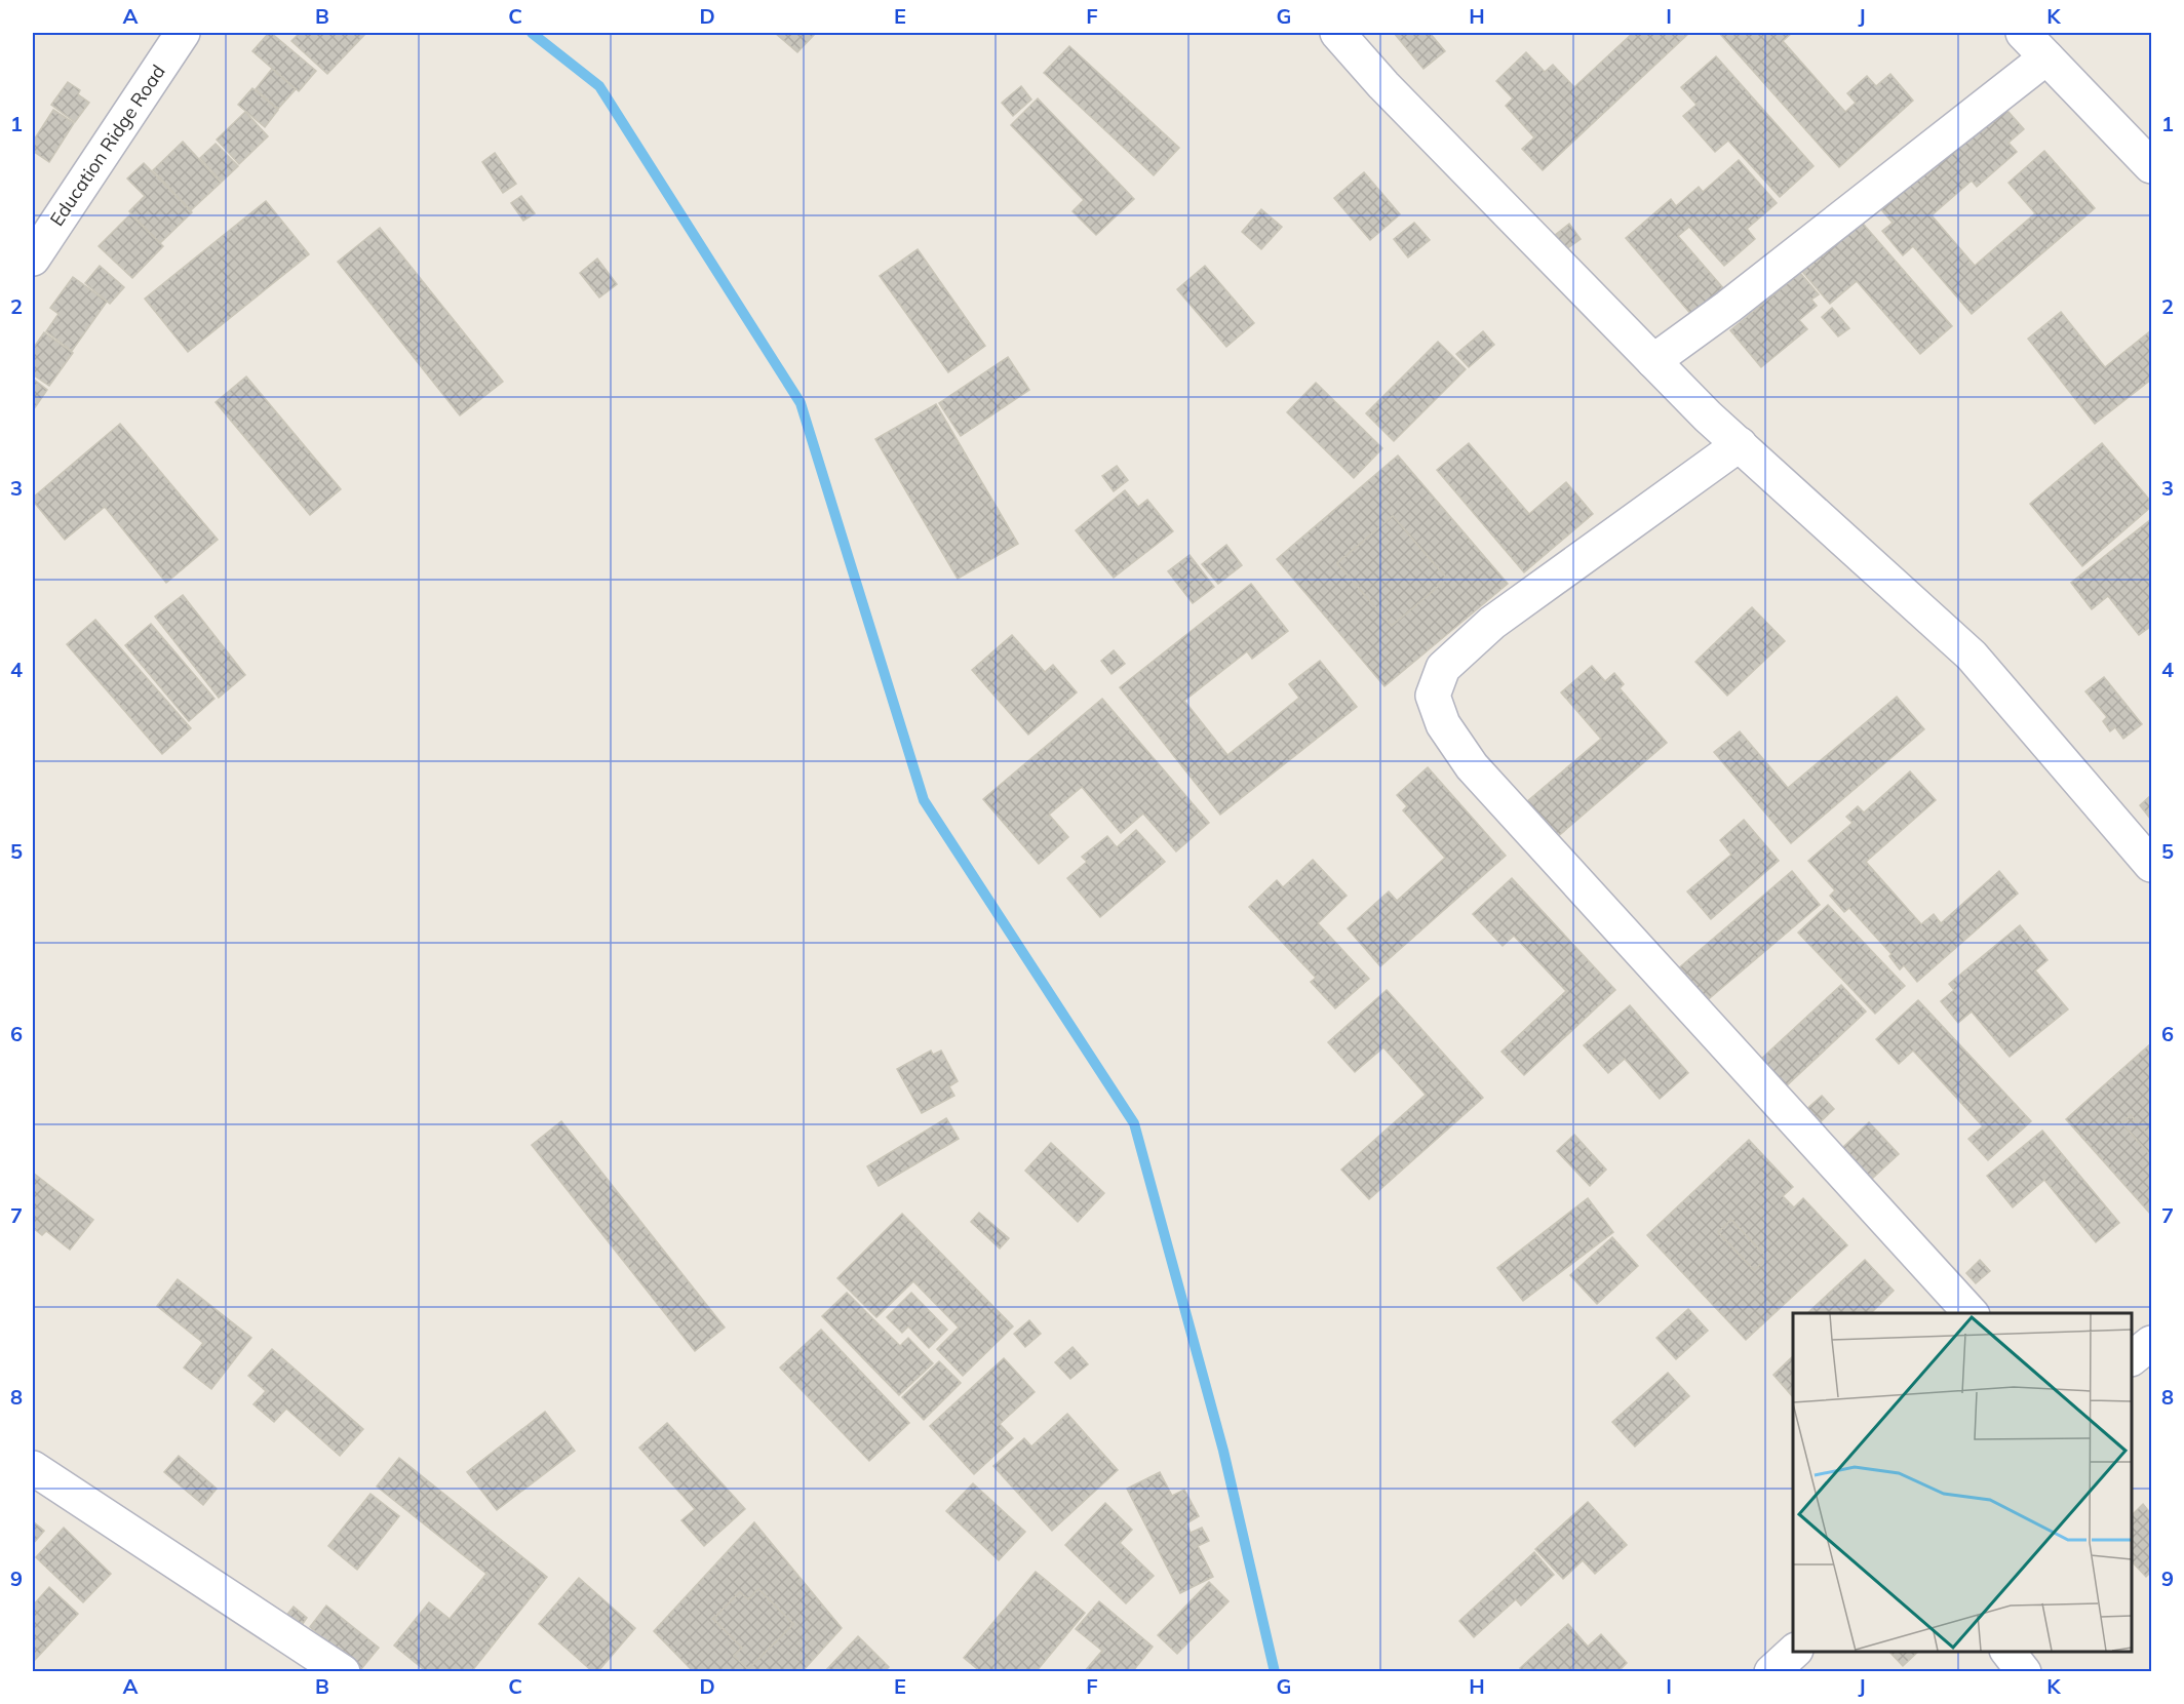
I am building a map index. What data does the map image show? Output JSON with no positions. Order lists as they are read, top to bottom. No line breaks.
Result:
{"streets":{"street":["Education Ridge Road"]},"grid":{"columns":["A","B","C","D","E","F","G","H","I","J","K"],"rows":["1","2","3","4","5","6","7","8","9"]}}
